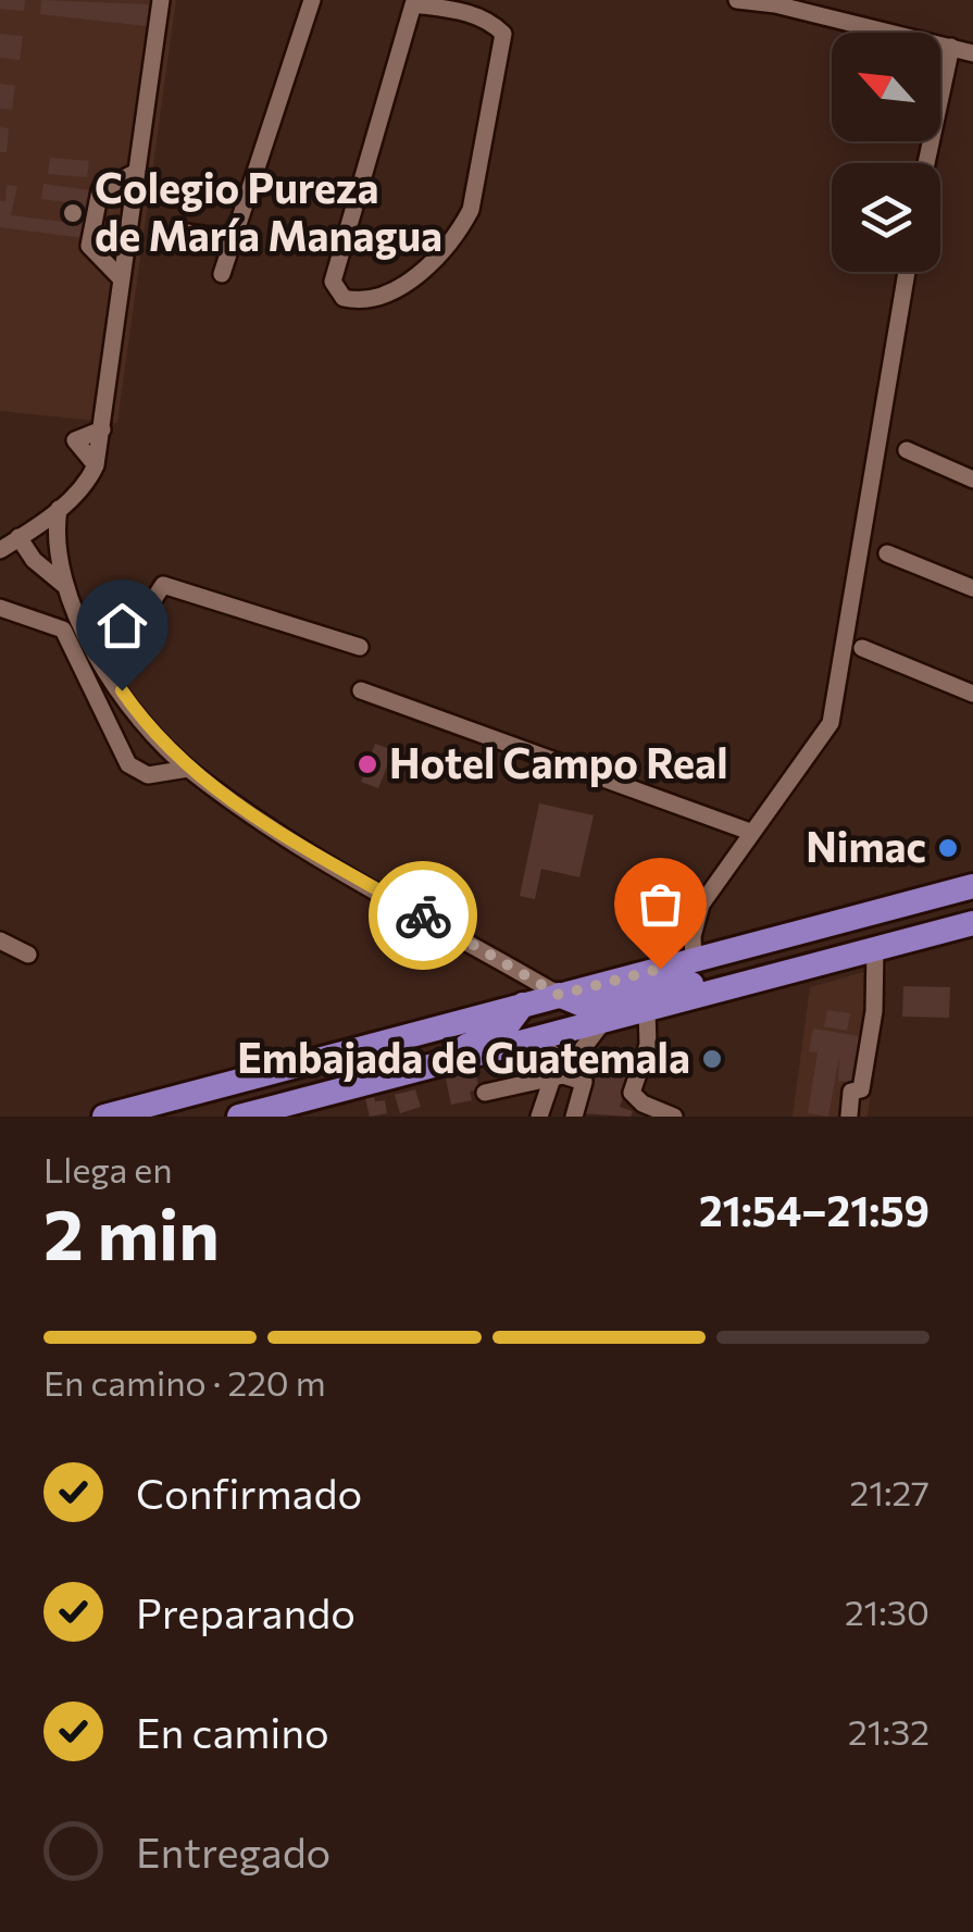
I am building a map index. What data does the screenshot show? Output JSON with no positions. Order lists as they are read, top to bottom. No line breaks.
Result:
{"places":["Colegio Pureza de María Managua","Hotel Campo Real","Nimac","Embajada de Guatemala"],"north":"top left","page":{"heading":["2 min","Llega en","21:54–21:59"],"bar":"En camino · 220 m","list":[["Confirmado","21:27"],["Preparando","21:30"],["En camino","21:32"],"Entregado"]}}
